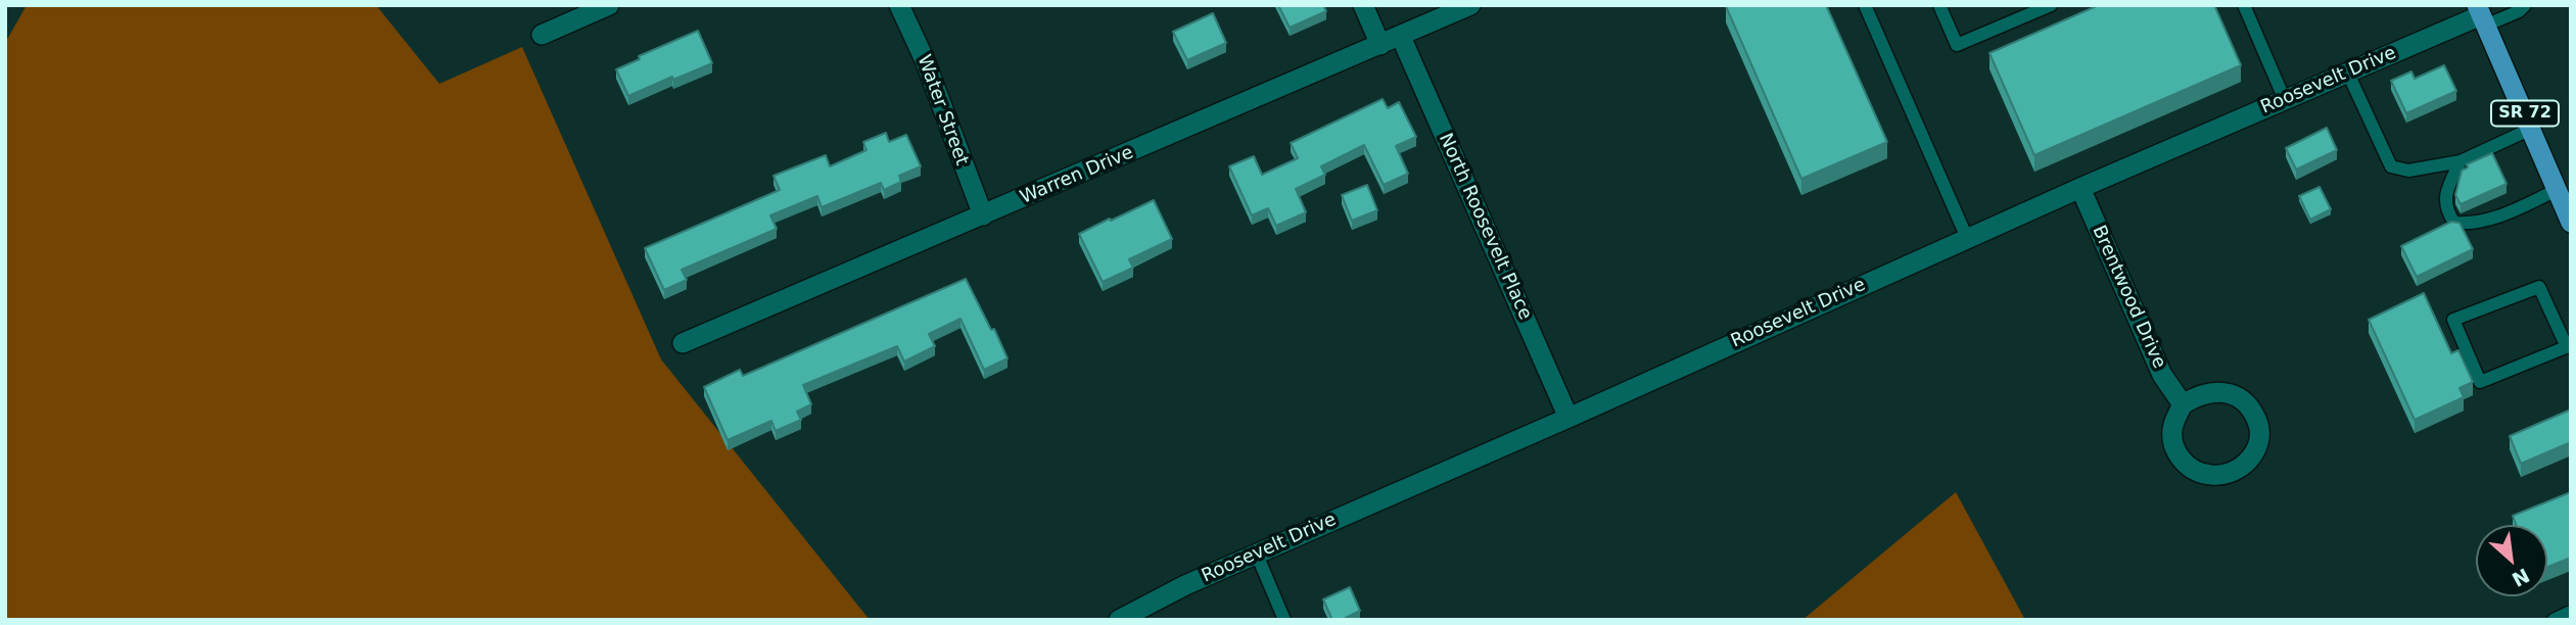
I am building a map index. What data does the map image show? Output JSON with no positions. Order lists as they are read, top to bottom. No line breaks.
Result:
{"streets":{"main road":["SR 72"],"street":["Roosevelt Drive","Water Street","Warren Drive","North Roosevelt Place","Brentwood Drive"]},"crossings":[["Roosevelt Drive","SR 72"],["Roosevelt Drive","North Roosevelt Place"],["Roosevelt Drive","Brentwood Drive"],["Water Street","Warren Drive"],["Warren Drive","North Roosevelt Place"]],"north":"bottom right"}
